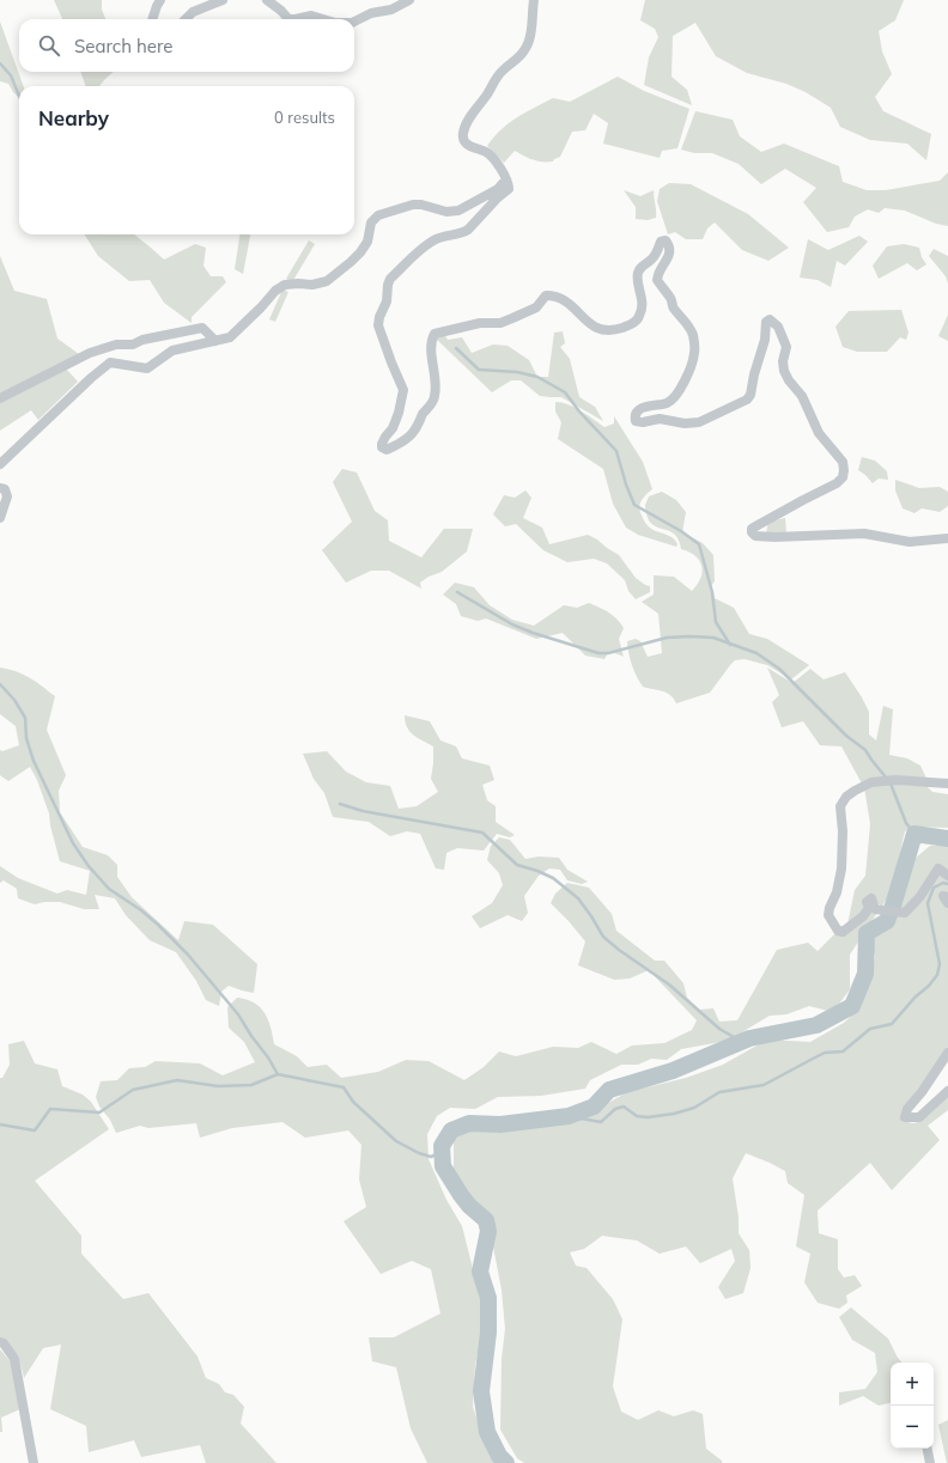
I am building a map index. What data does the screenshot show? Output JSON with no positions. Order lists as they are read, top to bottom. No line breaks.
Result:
{"page":{"search":"Search here","heading":["Nearby","0 results"],"map_buttons":["+","−"]}}
